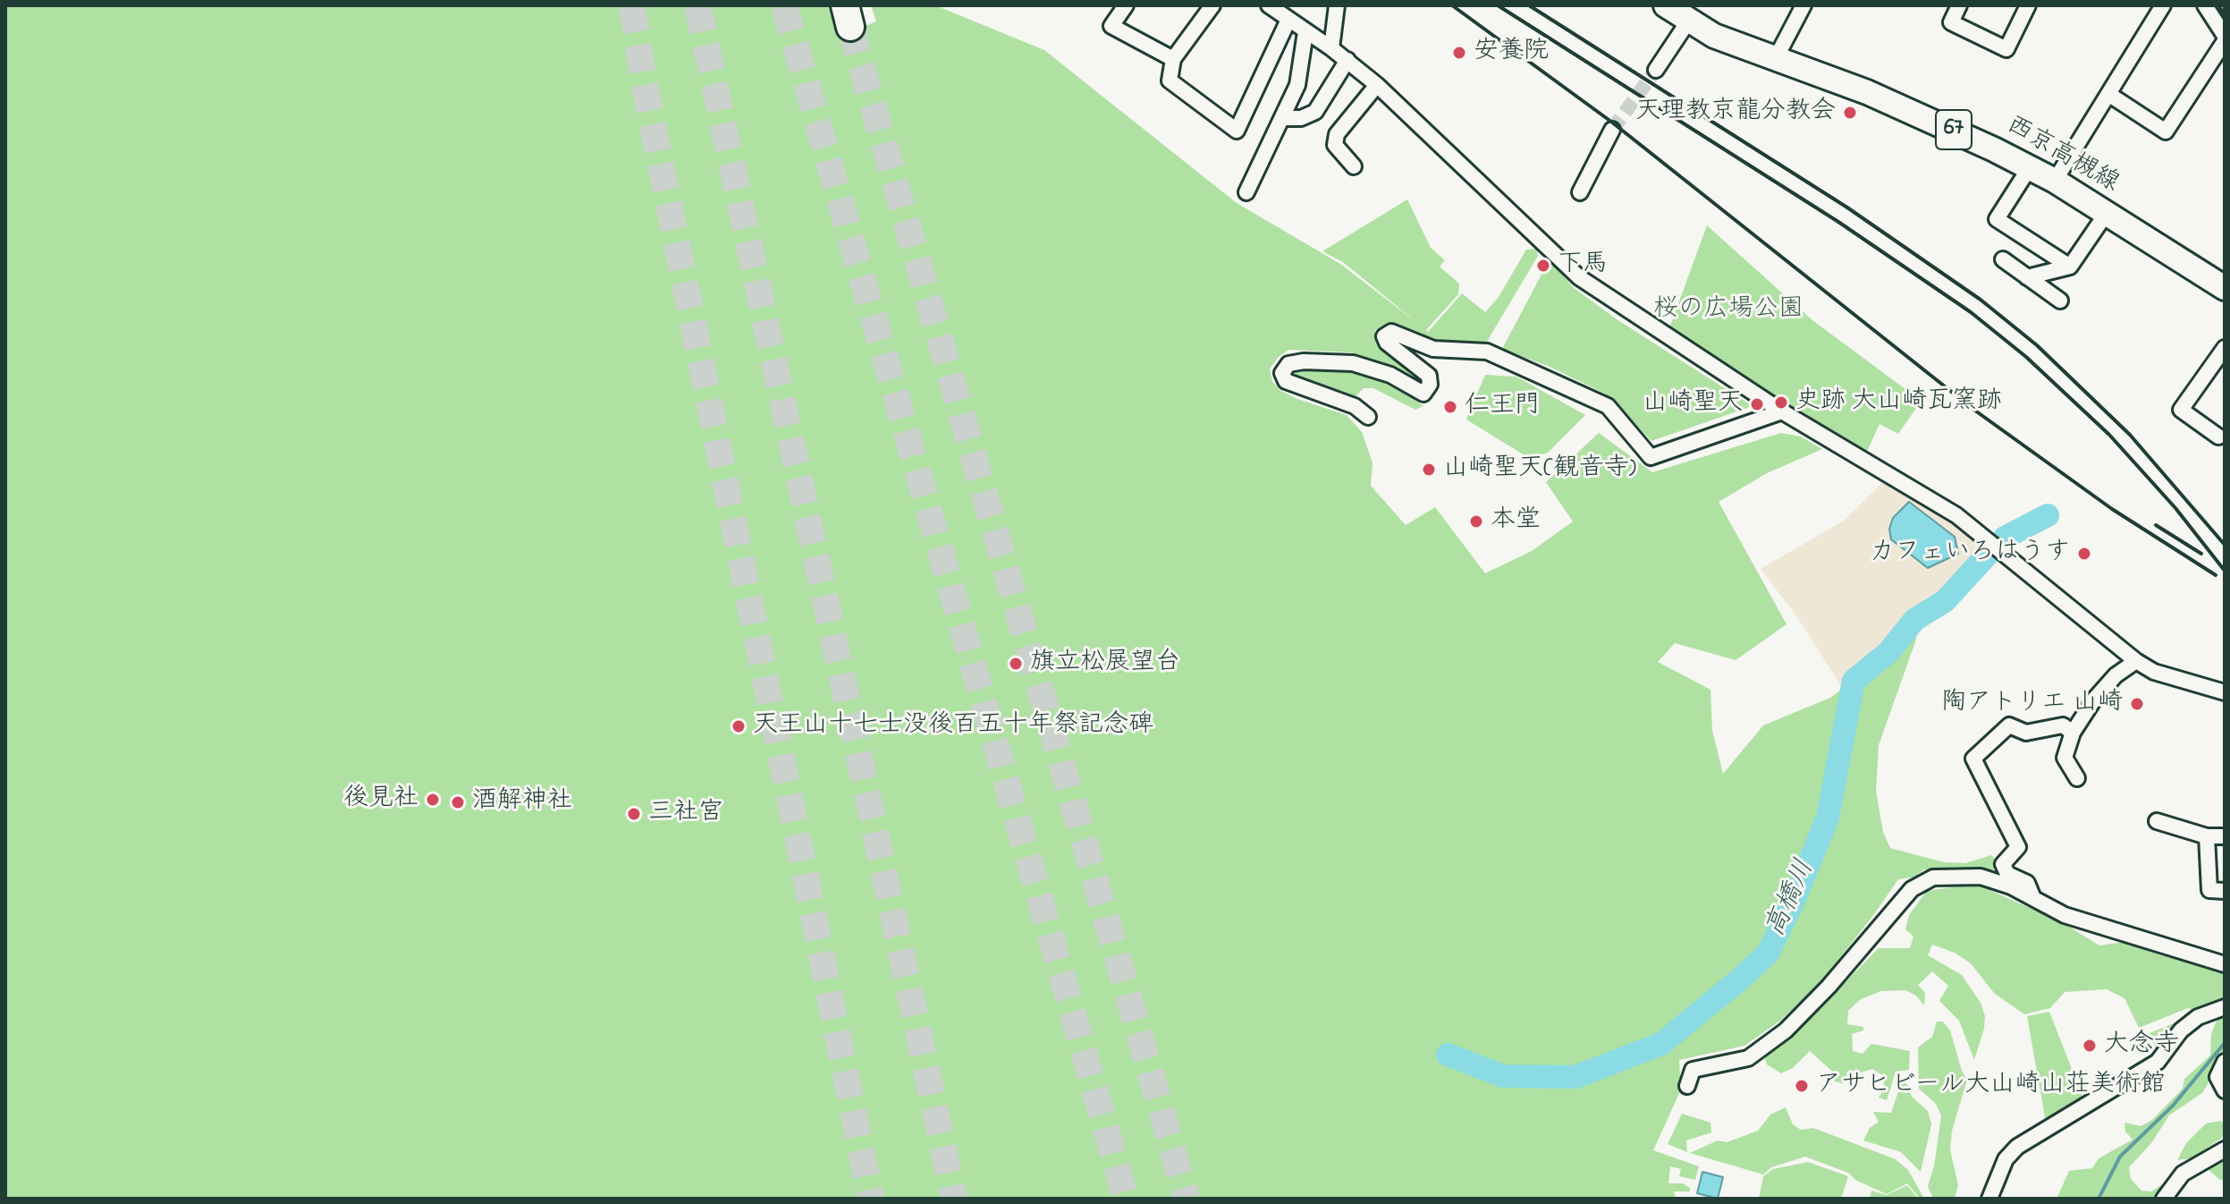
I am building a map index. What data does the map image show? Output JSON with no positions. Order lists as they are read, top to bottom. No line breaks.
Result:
{"streets":{"main road":["67","西京高槻線"]},"water":["高橋川"],"parks":["桜の広場公園"],"places":["安養院","天理教京龍分教会","下馬","史跡 大山崎瓦窯跡","山崎聖天","仁王門","山崎聖天(観音寺)","本堂","カフェいろはうす","旗立松展望台","陶アトリエ 山崎","天王山十七士没後百五十年祭記念碑","後見社","酒解神社","三社宮","大念寺","アサヒビール大山崎山荘美術館"]}
